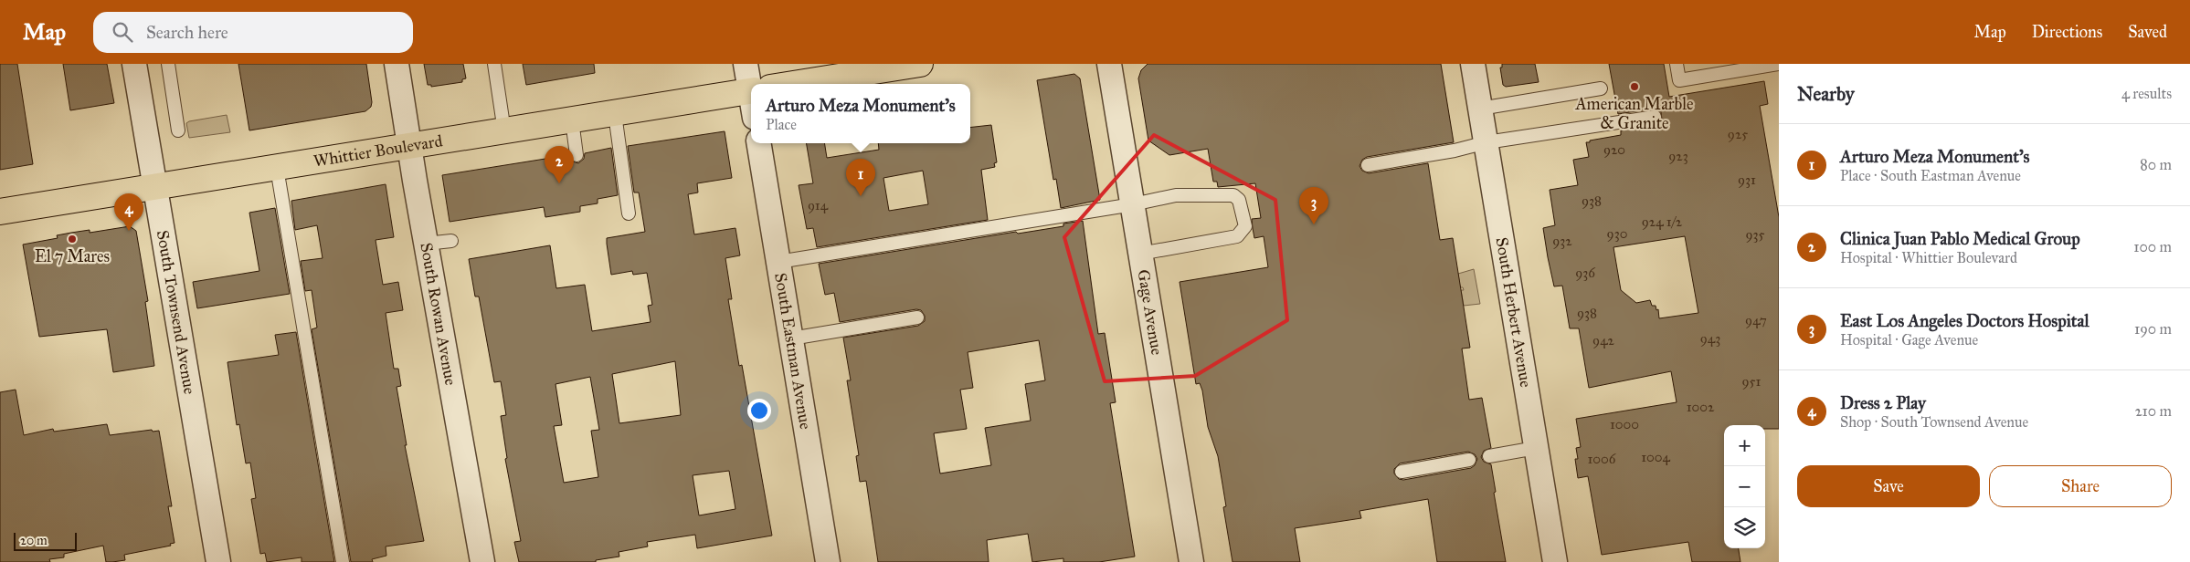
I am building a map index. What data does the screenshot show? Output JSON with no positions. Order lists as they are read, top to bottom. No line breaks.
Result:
{"streets":{"main road":["Whittier Boulevard"],"street":["South Townsend Avenue","South Rowan Avenue","Gage Avenue","South Herbert Avenue","South Eastman Avenue"]},"crossings":[["Whittier Boulevard","South Townsend Avenue"],["Whittier Boulevard","South Rowan Avenue"]],"places":["American Marble & Granite","El 7 Mares"],"house_numbers":["925","920","923","931","938","914","924 1/2","930","935","932","936","938","947","943","942","951","1002","1000","1004","1006"],"scale_bar":"20 m","page":{"header":"Map","search":"Search here","nav":["Map","Directions","Saved"],"heading":["Nearby","4 results"],"popup":["Arturo Meza Monument's","Place"],"list":[{"mark":"1","name":"Arturo Meza Monument's","note":"Place · South Eastman Avenue","value":"80 m"},{"mark":"2","name":"Clinica Juan Pablo Medical Group","note":"Hospital · Whittier Boulevard","value":"100 m"},{"mark":"3","name":"East Los Angeles Doctors Hospital","note":"Hospital · Gage Avenue","value":"190 m"},{"mark":"4","name":"Dress 2 Play","note":"Shop · South Townsend Avenue","value":"210 m"}],"pins":["2","1","3","4"],"map_buttons":["+","−"],"buttons":["Save","Share"],"scale":"20 m"}}
